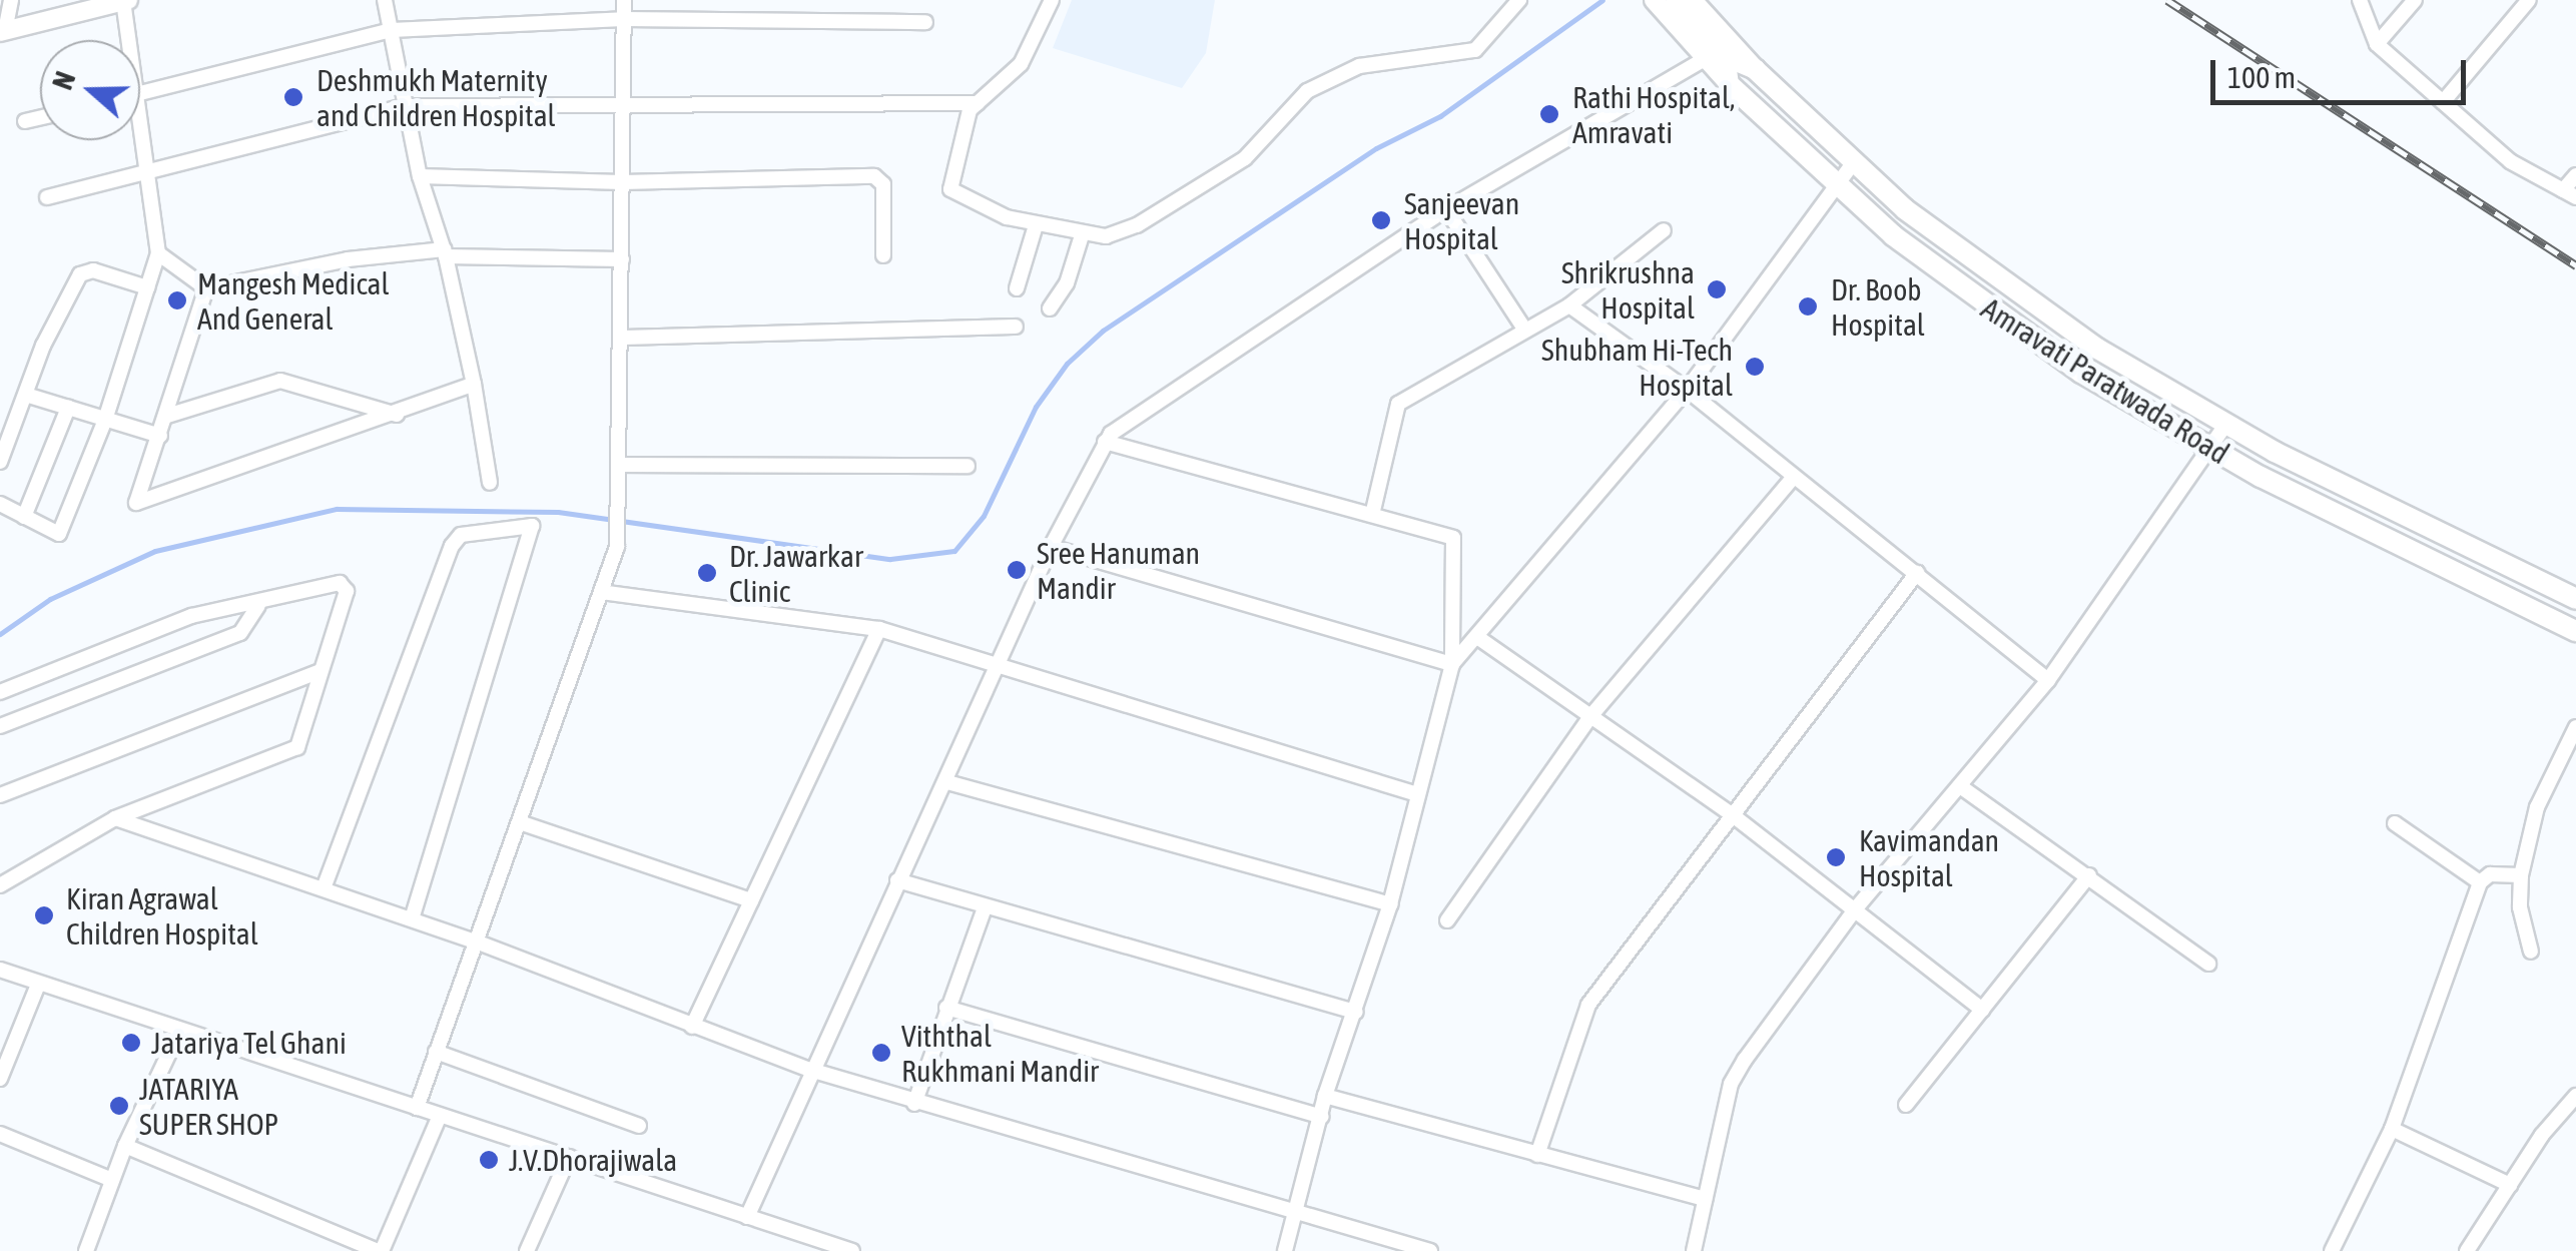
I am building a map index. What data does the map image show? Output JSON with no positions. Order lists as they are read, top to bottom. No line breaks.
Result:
{"streets":{"main road":["Amravati Paratwada Road"]},"places":["Deshmukh Maternity and Children Hospital","Rathi Hospital, Amravati","Sanjeevan Hospital","Shrikrushna Hospital","Mangesh Medical And General","Dr. Boob Hospital","Shubham Hi-Tech Hospital","Sree Hanuman Mandir","Dr. Jawarkar Clinic","Kavimandan Hospital","Kiran Agrawal Children Hospital","Jatariya Tel Ghani","Viththal Rukhmani Mandir","JATARIYA SUPER SHOP","J.V.Dhorajiwala"],"scale_bar":"100 m","north":"left"}
